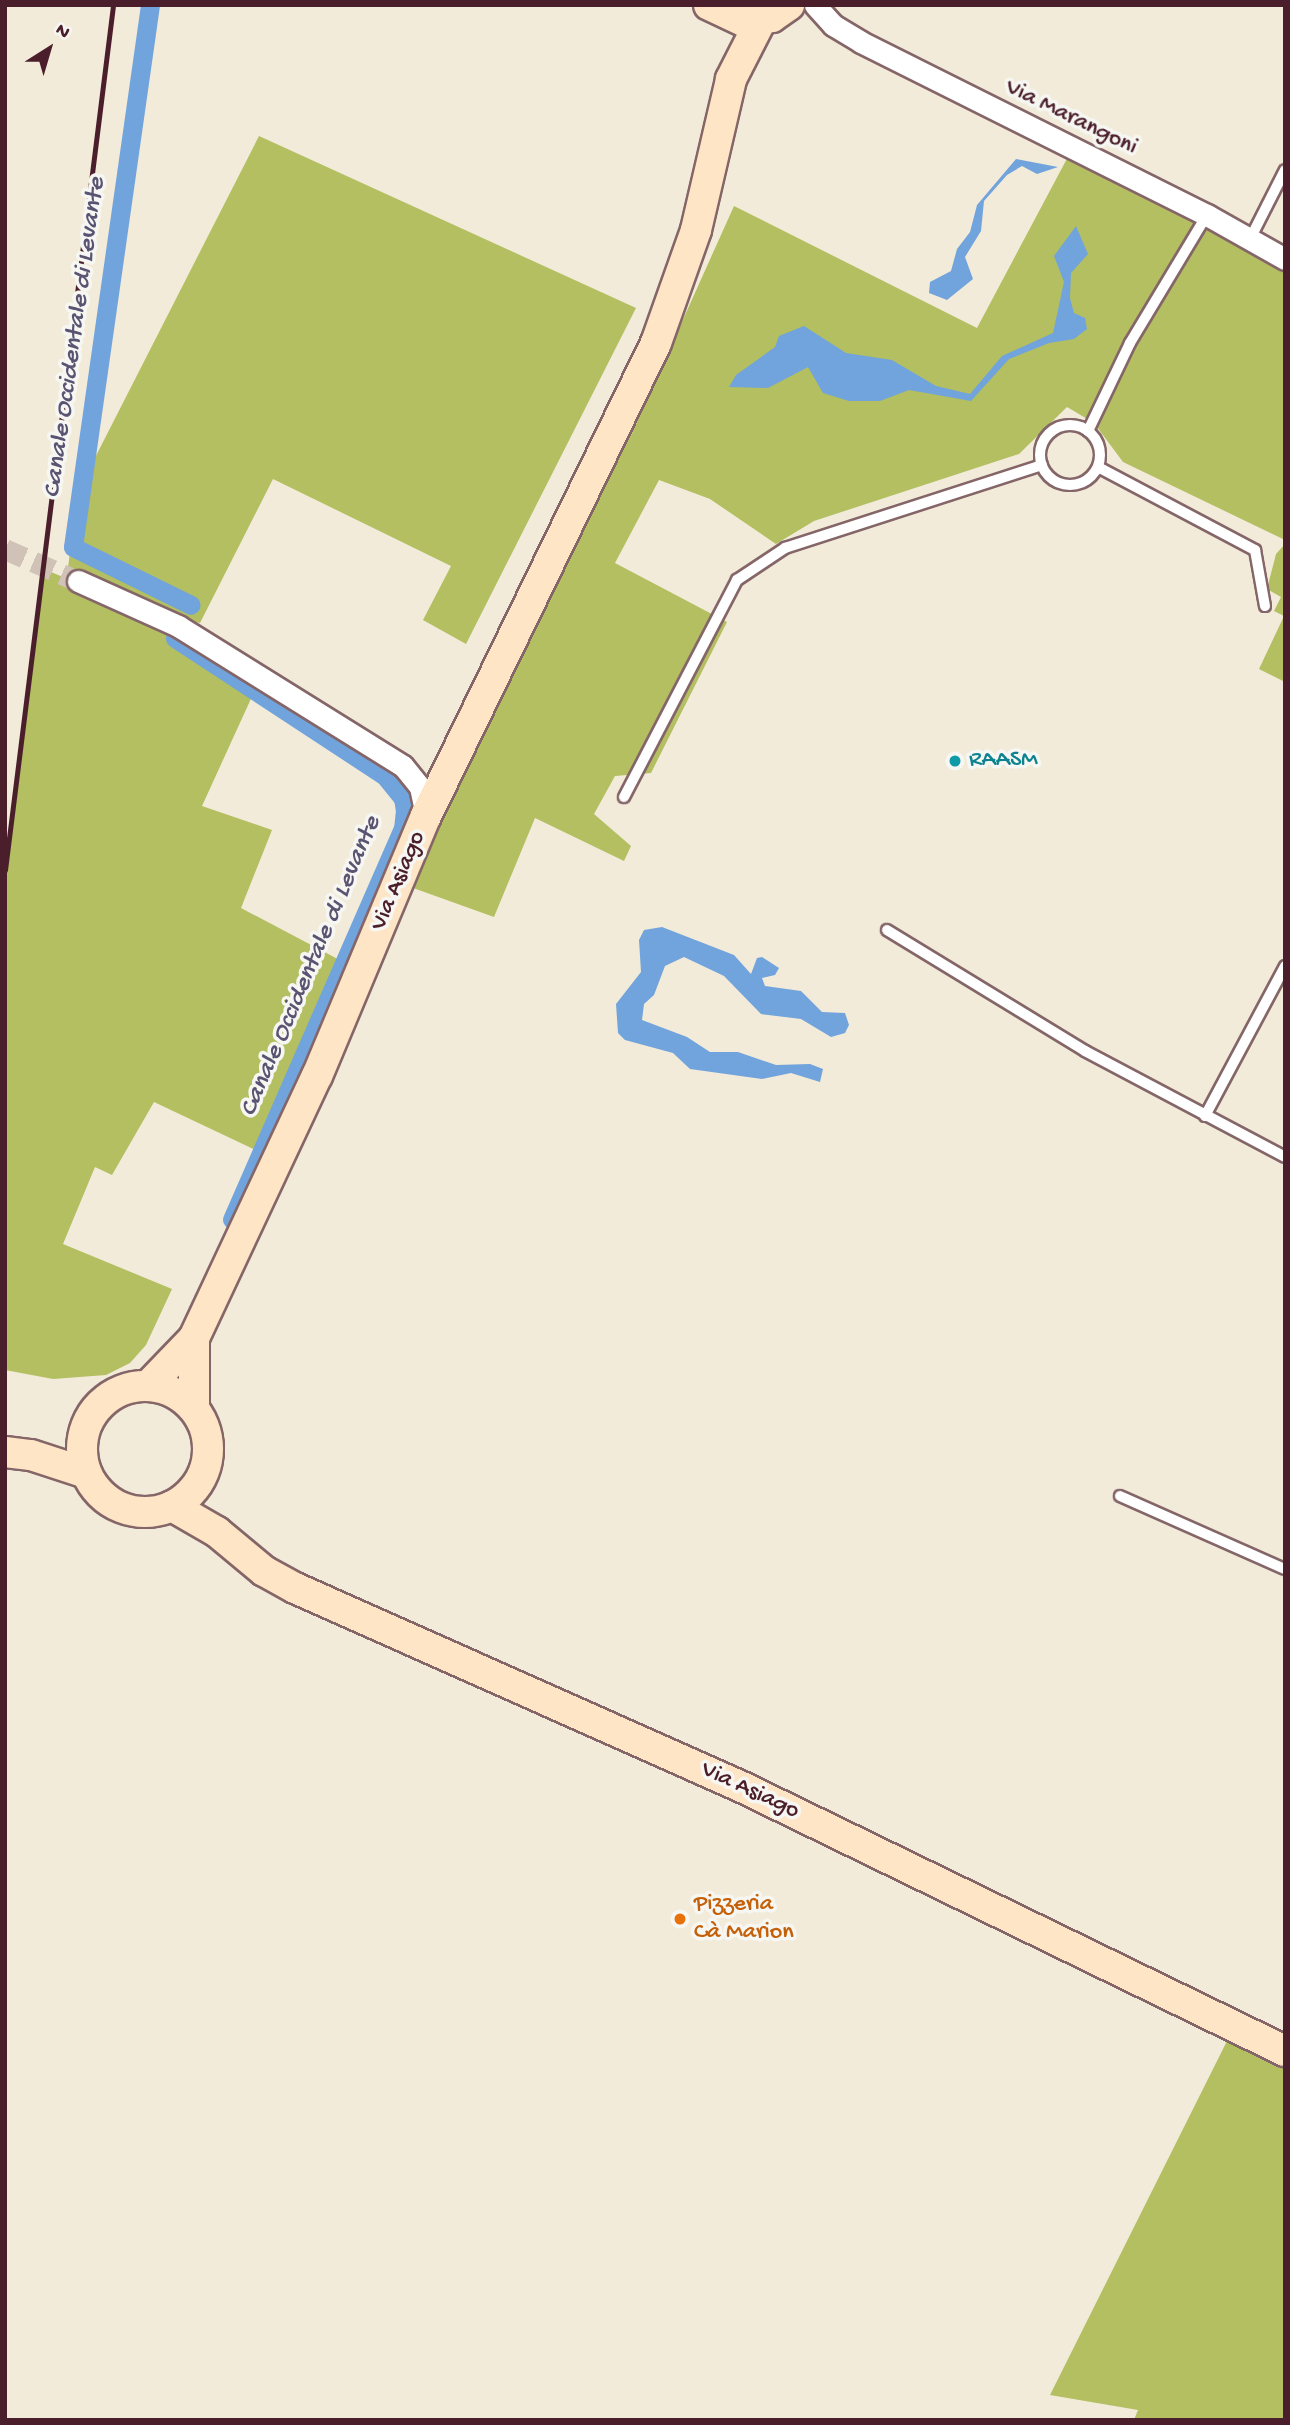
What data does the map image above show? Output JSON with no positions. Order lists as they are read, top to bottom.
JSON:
{
  "streets": {
    "main road": ["Via Asiago"],
    "street": ["Via Marangoni"]
  },
  "water": ["Canale Occidentale di Levante"],
  "places": ["RAASM", "Pizzeria Cà Marion"],
  "north": "top right"
}
